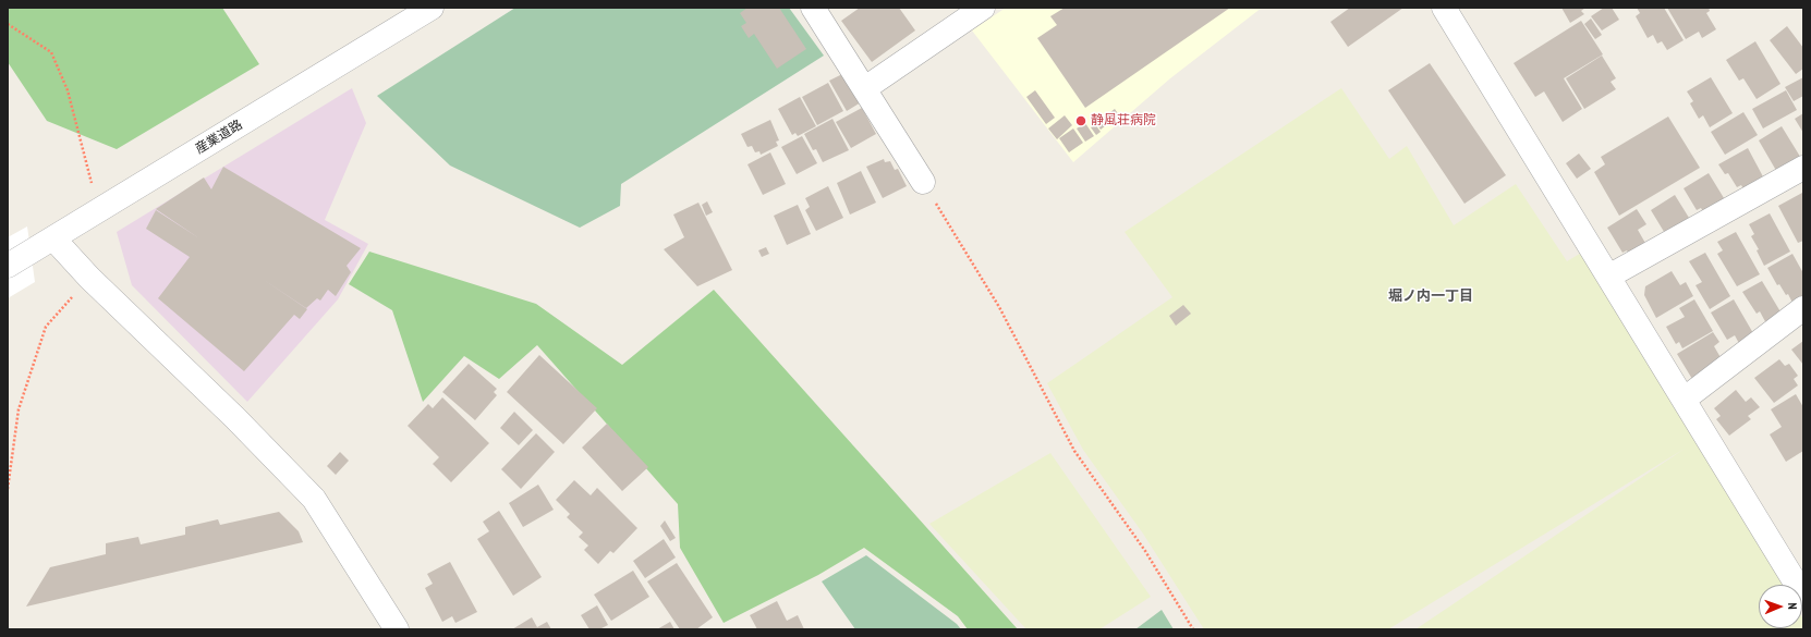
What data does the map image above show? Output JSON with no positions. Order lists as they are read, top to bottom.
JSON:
{
  "streets": {
    "street": ["産業道路"]
  },
  "districts": ["堀ノ内一丁目"],
  "places": ["静風荘病院"],
  "north": "right"
}
